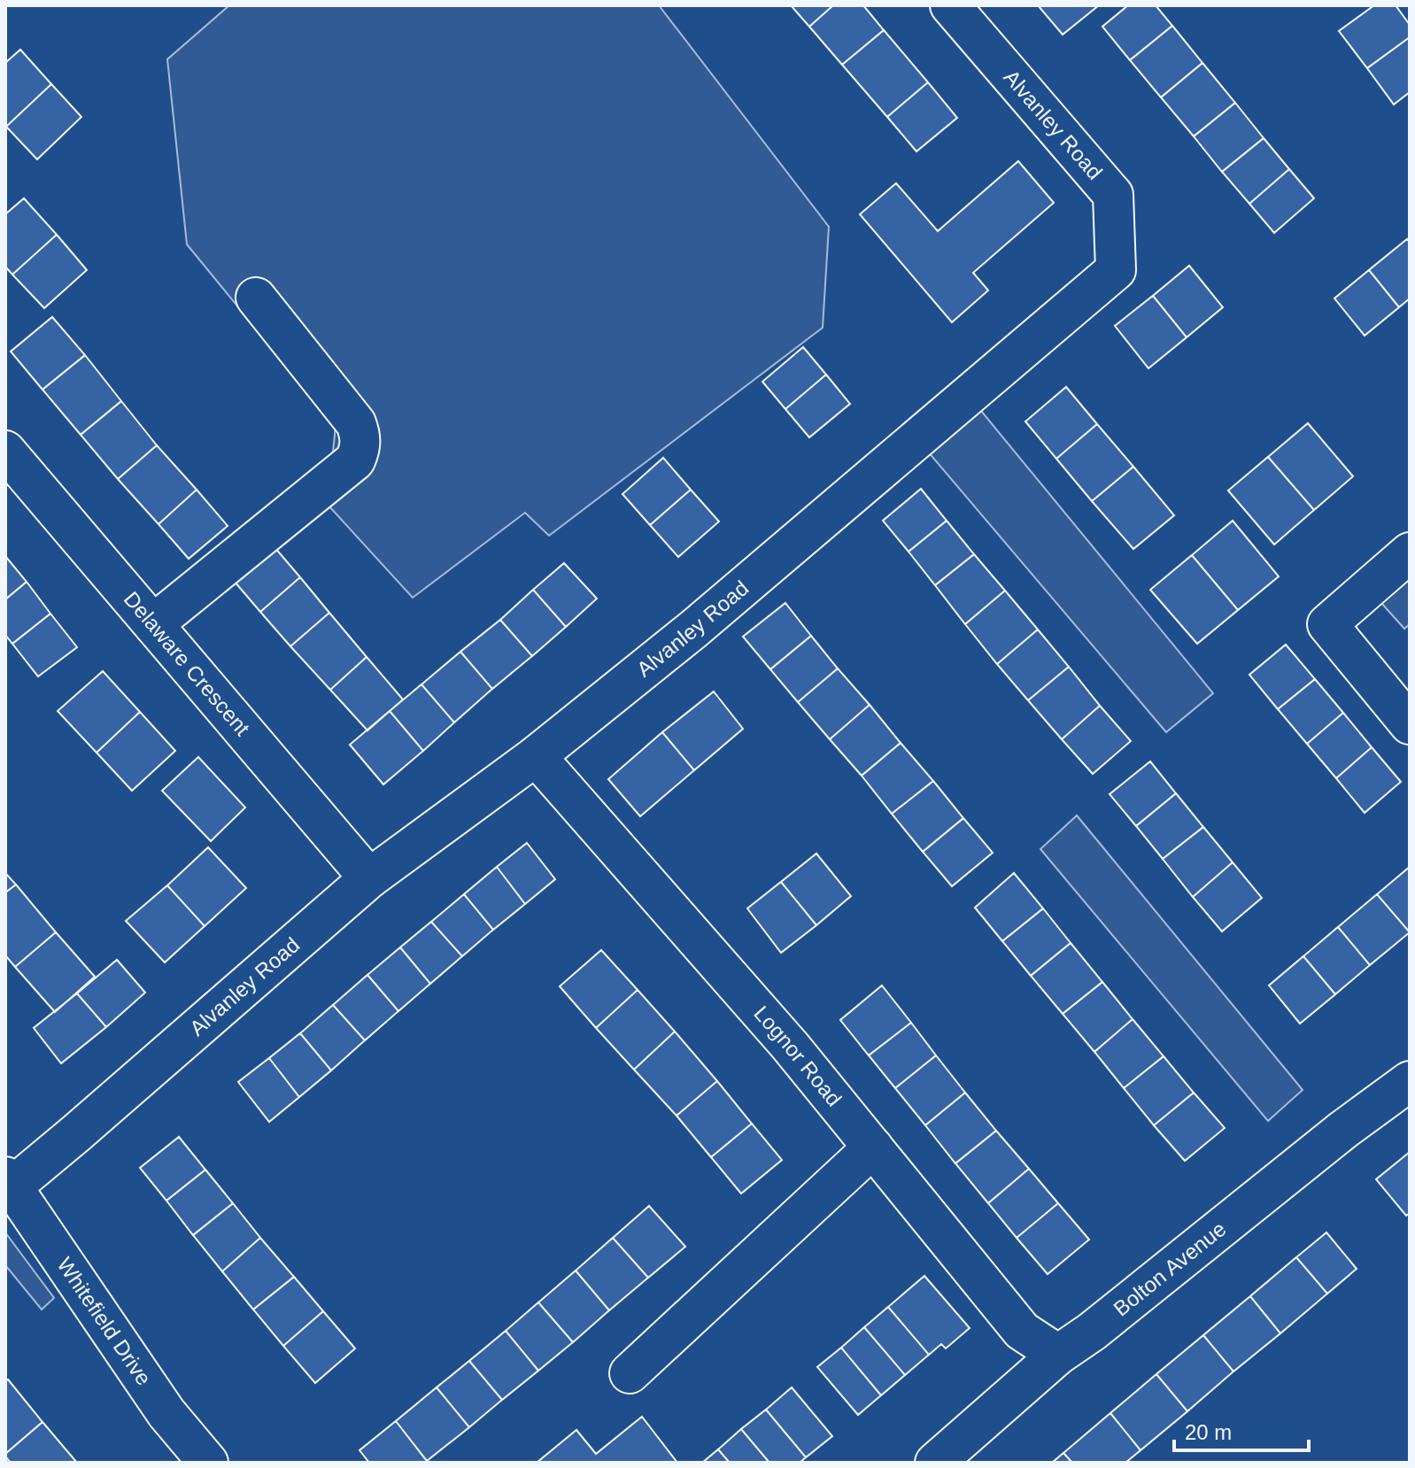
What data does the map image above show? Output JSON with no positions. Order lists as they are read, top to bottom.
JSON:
{
  "streets": {
    "street": [
      "Alvanley Road",
      "Delaware Crescent",
      "Lognor Road",
      "Bolton Avenue",
      "Whitefield Drive"
    ]
  },
  "crossings": [
    ["Alvanley Road", "Delaware Crescent"],
    ["Alvanley Road", "Lognor Road"],
    ["Alvanley Road", "Whitefield Drive"],
    ["Lognor Road", "Bolton Avenue"]
  ],
  "scale_bar": "20 m"
}
